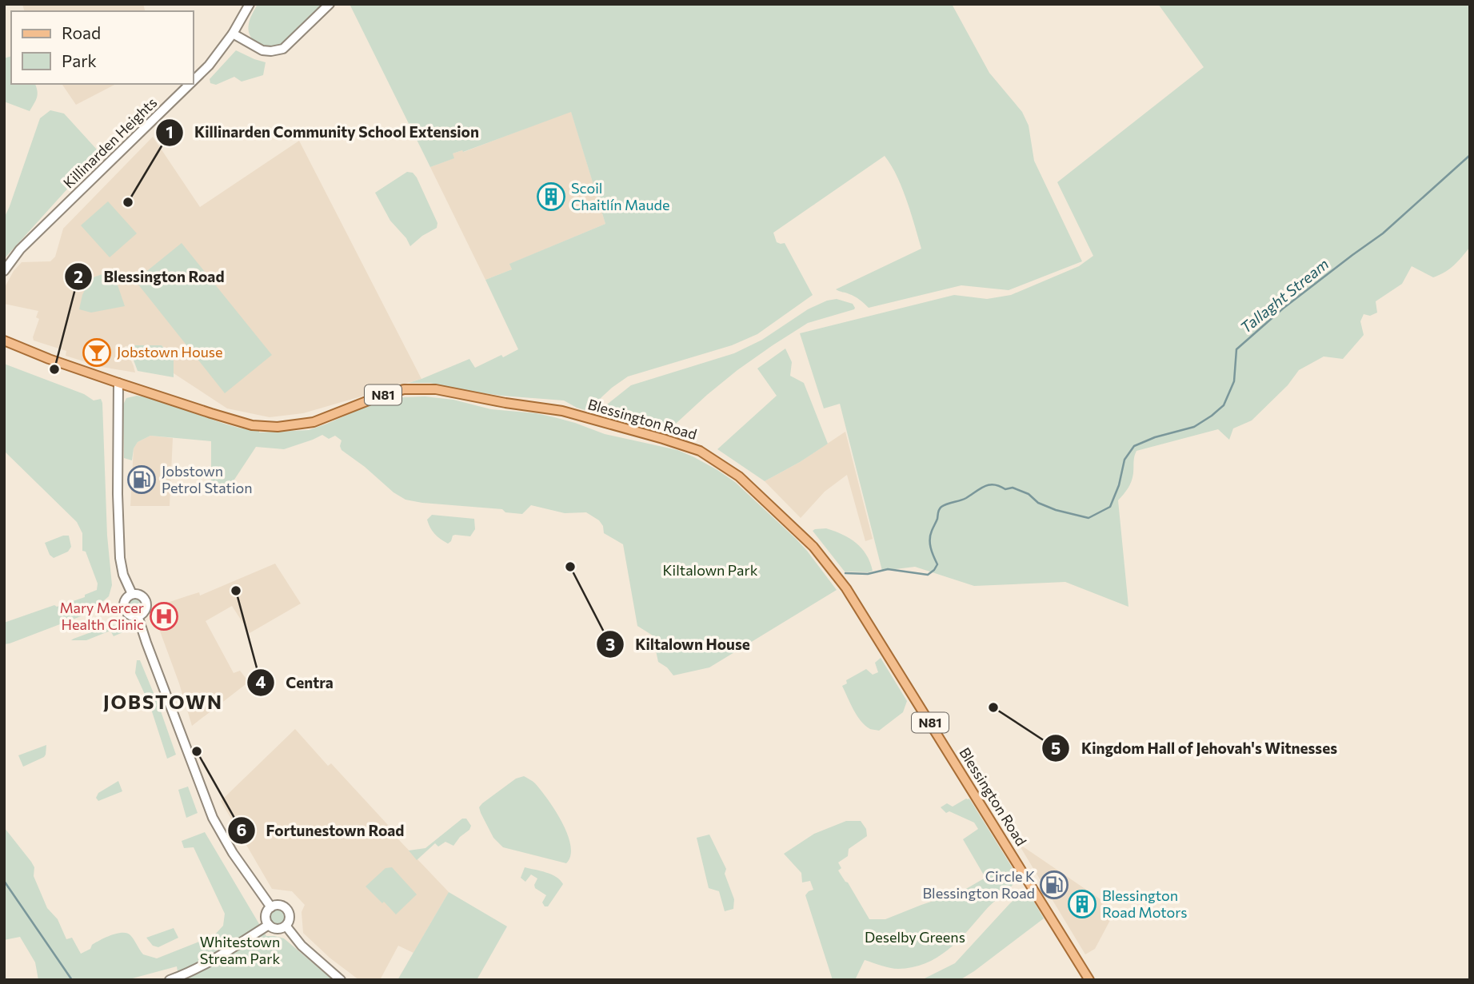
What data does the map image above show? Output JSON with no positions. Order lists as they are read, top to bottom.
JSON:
{
  "streets": {
    "main road": ["N81", "Blessington Road"],
    "street": ["Killinarden Heights"]
  },
  "districts": ["JOBSTOWN"],
  "water": ["Tallaght Stream"],
  "parks": ["Kiltalown Park", "Deselby Greens", "Whitestown Stream Park"],
  "places": {
    "building": ["Scoil Chaitlín Maude", "Blessington Road Motors"],
    "other": [
      "Killinarden Community School Extension",
      "Blessington Road",
      "Kiltalown House",
      "Centra",
      "Kingdom Hall of Jehovah's Witnesses",
      "Fortunestown Road"
    ],
    "bar": ["Jobstown House"],
    "fuel station": ["Jobstown Petrol Station", "Circle K Blessington Road"],
    "hospital": ["Mary Mercer Health Clinic"]
  },
  "legend": ["Road", "Park"]
}
